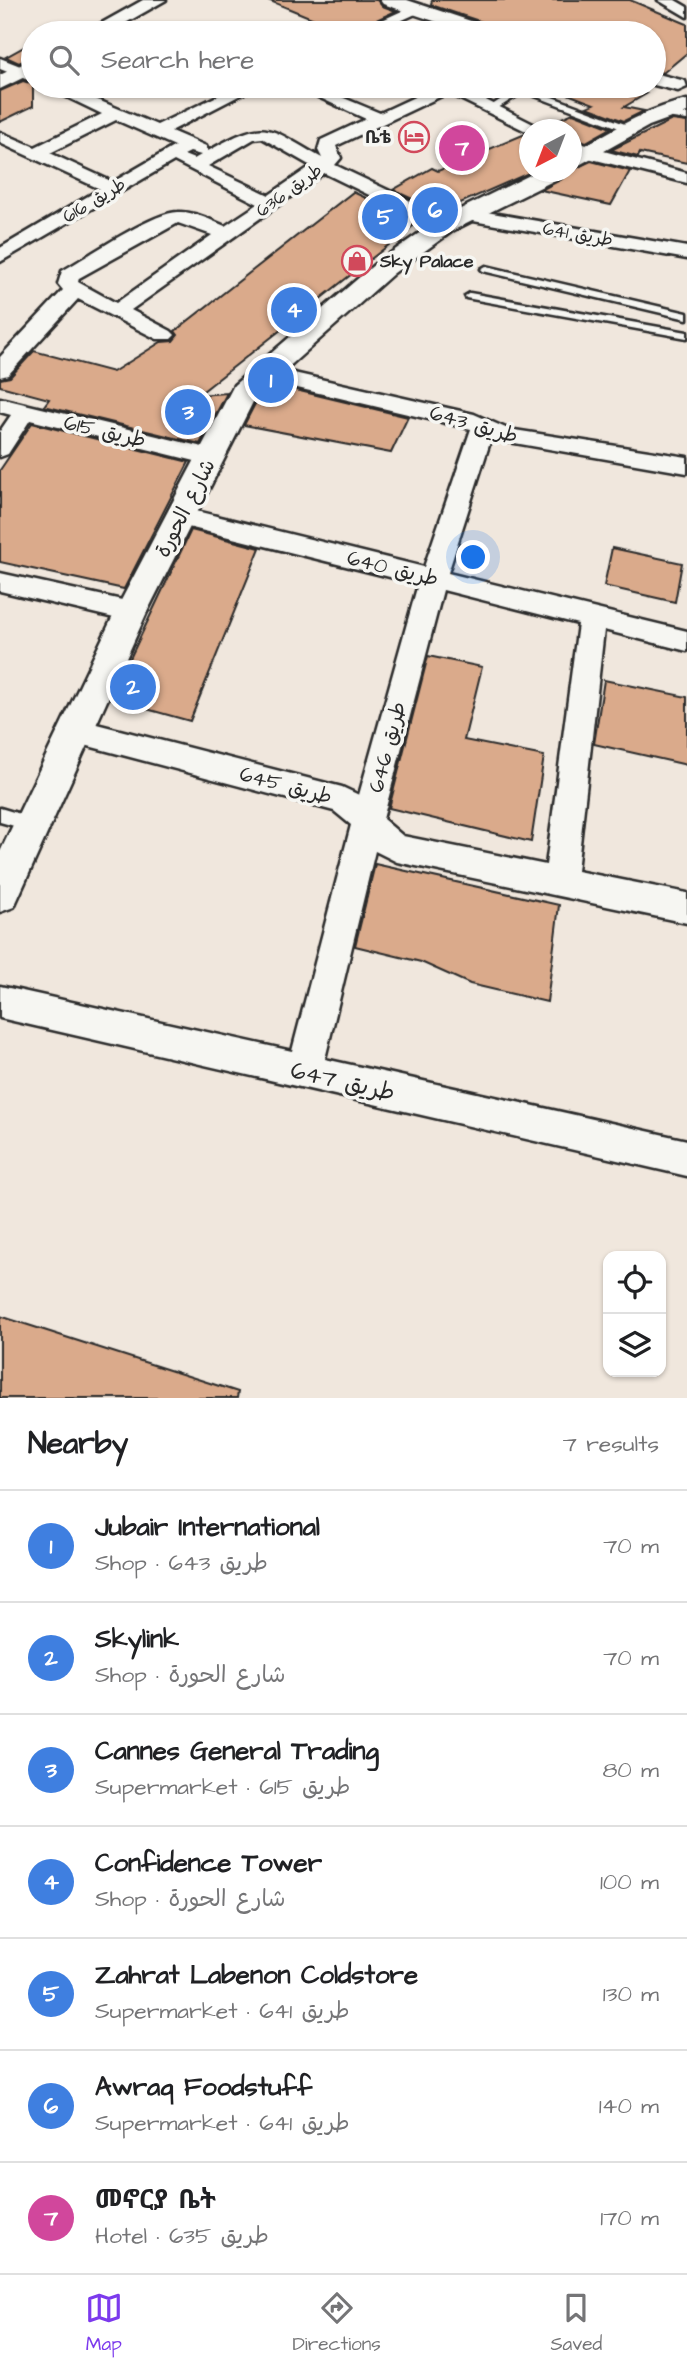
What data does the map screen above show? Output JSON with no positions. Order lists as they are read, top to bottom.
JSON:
{
  "streets": {
    "street": [
      "طريق 636",
      "طريق 616",
      "طريق 641",
      "طريق 643",
      "طريق 615",
      "شارع الحورة",
      "طريق 640",
      "طريق 646",
      "طريق 645",
      "طريق 647"
    ]
  },
  "crossings": [
    ["طريق 636", "طريق 641"],
    ["طريق 641", "شارع الحورة"],
    ["طريق 643", "شارع الحورة"],
    ["طريق 643", "طريق 646"],
    ["طريق 615", "شارع الحورة"],
    ["شارع الحورة", "طريق 640"],
    ["شارع الحورة", "طريق 645"],
    ["طريق 640", "طريق 646"],
    ["طريق 646", "طريق 645"],
    ["طريق 646", "طريق 647"]
  ],
  "places": {
    "hotel": ["ቤቴ"],
    "shop": ["Sky Palace"]
  },
  "north": "bottom left",
  "page": {
    "search": "Search here",
    "pins": [
      "7",
      "6",
      "5",
      "4",
      "1",
      "3",
      "2"
    ],
    "heading": ["Nearby", "7 results"],
    "list": [
      {
        "mark": "1",
        "name": "Jubair International",
        "note": "Shop · طريق 643",
        "value": "70 m"
      },
      {
        "mark": "2",
        "name": "Skylink",
        "note": "Shop · شارع الحورة",
        "value": "70 m"
      },
      {
        "mark": "3",
        "name": "Cannes General Trading",
        "note": "Supermarket · طريق 615",
        "value": "80 m"
      },
      {
        "mark": "4",
        "name": "Confidence Tower",
        "note": "Shop · شارع الحورة",
        "value": "100 m"
      },
      {
        "mark": "5",
        "name": "Zahrat Labenon Coldstore",
        "note": "Supermarket · طريق 641",
        "value": "130 m"
      },
      {
        "mark": "6",
        "name": "Awraq Foodstuff",
        "note": "Supermarket · طريق 641",
        "value": "140 m"
      },
      {
        "mark": "7",
        "name": "መኖርያ ቤት",
        "note": "Hotel · طريق 635",
        "value": "170 m"
      }
    ],
    "nav": ["Map", "Directions", "Saved"]
  }
}
